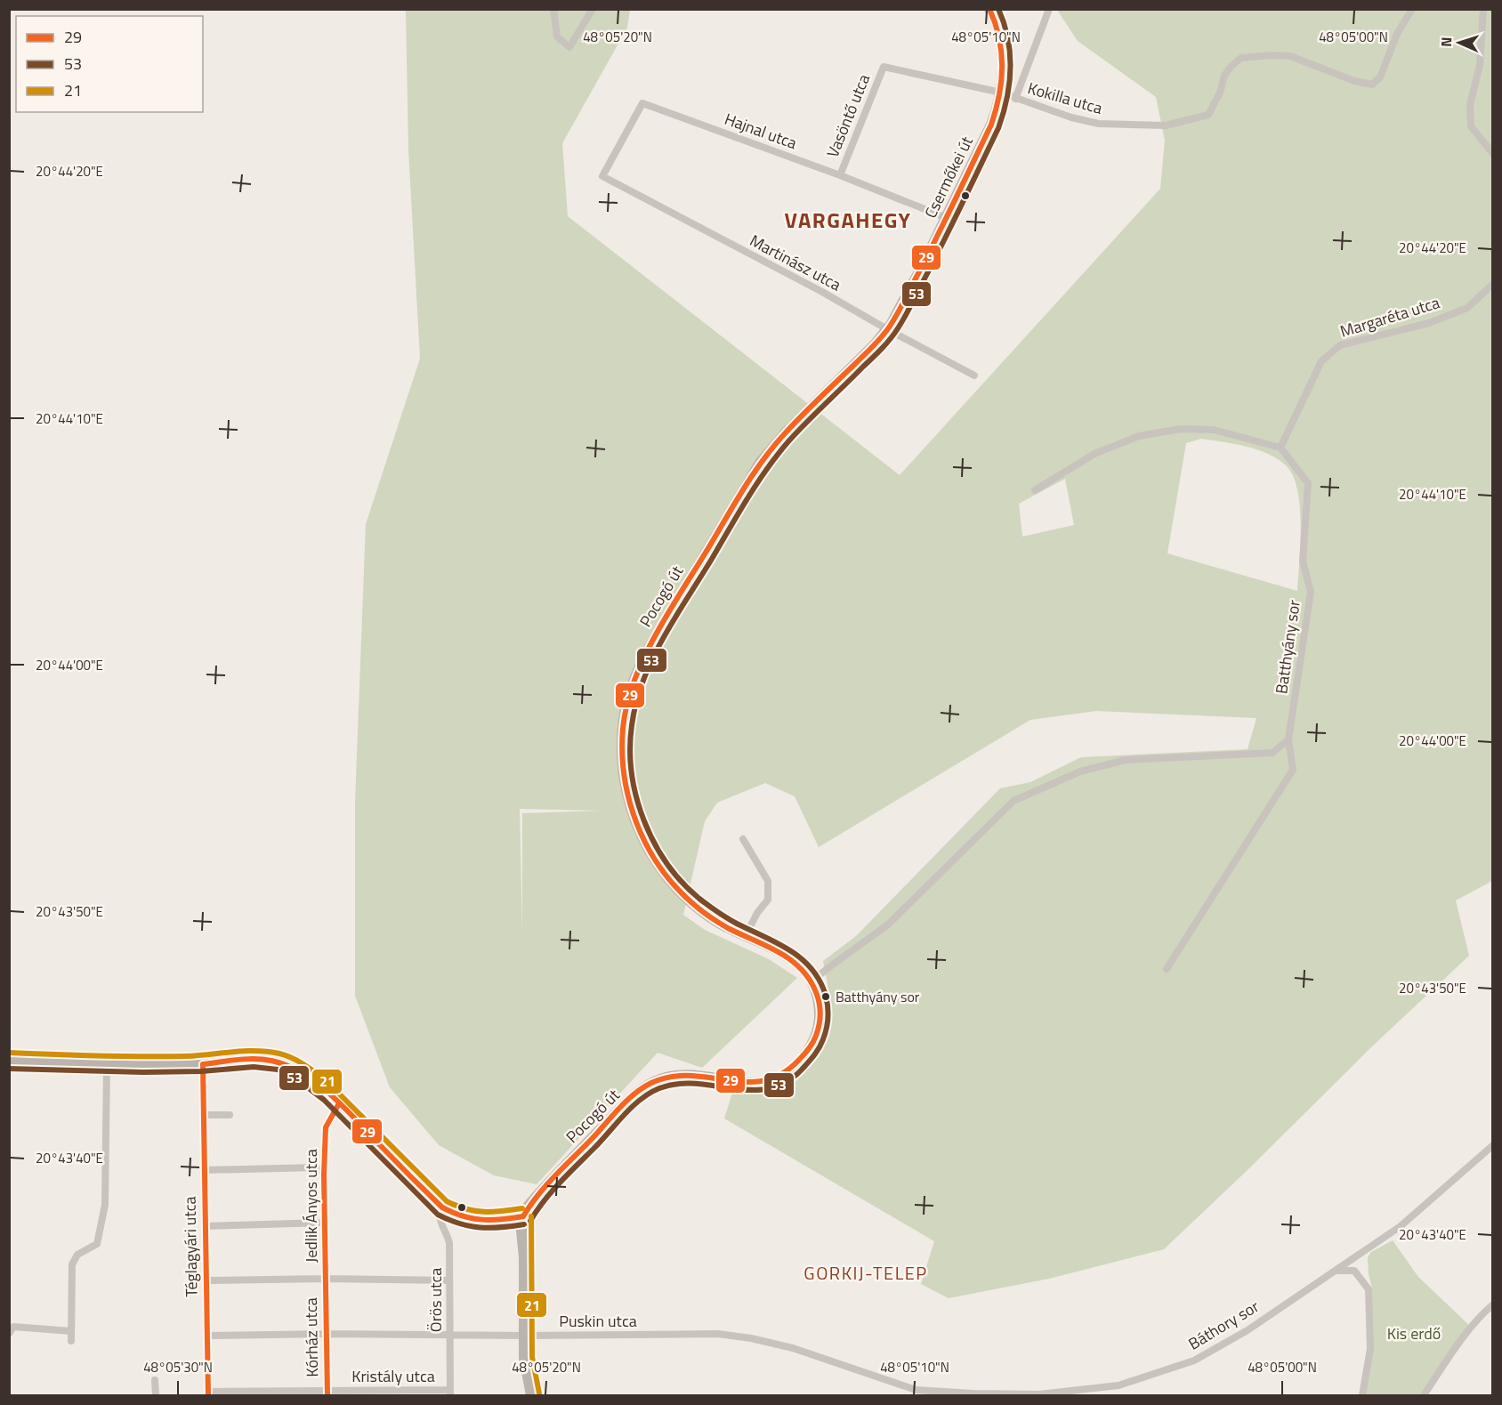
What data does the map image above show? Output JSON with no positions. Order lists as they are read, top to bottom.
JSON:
{
  "streets": {
    "main road": ["Csermőkei út", "Pocogó út"],
    "street": [
      "Kokilla utca",
      "Vasöntő utca",
      "Hajnal utca",
      "Martinász utca",
      "Margaréta utca",
      "Batthyány sor",
      "Jedlik Ányos utca",
      "Téglagyári utca",
      "Örös utca",
      "Puskin utca",
      "Báthory sor",
      "Kórház utca",
      "Kristály utca"
    ]
  },
  "crossings": [
    ["Kokilla utca", "Vasöntő utca"],
    ["Kokilla utca", "Csermőkei út"],
    ["Vasöntő utca", "Hajnal utca"],
    ["Hajnal utca", "Csermőkei út"],
    ["Hajnal utca", "Martinász utca"],
    ["Csermőkei út", "Martinász utca"],
    ["Csermőkei út", "Pocogó út"],
    ["Margaréta utca", "Batthyány sor"],
    ["Jedlik Ányos utca", "Kórház utca"],
    ["Téglagyári utca", "Puskin utca"],
    ["Téglagyári utca", "Kristály utca"],
    ["Örös utca", "Puskin utca"],
    ["Örös utca", "Kristály utca"],
    ["Puskin utca", "Báthory sor"],
    ["Puskin utca", "Kórház utca"],
    ["Kórház utca", "Kristály utca"]
  ],
  "districts": ["VARGAHEGY", "GORKIJ-TELEP"],
  "parks": ["Kis erdő"],
  "places": ["Batthyány sor"],
  "lines": ["transit line 29", "transit line 53", "transit line 21"],
  "legend": ["29", "53", "21"],
  "north": "left",
  "coordinates": [
    "48°05'20\"N",
    "48°05'10\"N",
    "48°05'00\"N",
    "20°44'20\"E",
    "20°44'10\"E",
    "20°44'00\"E",
    "20°43'50\"E",
    "20°43'40\"E",
    "48°05'30\"N"
  ]
}
